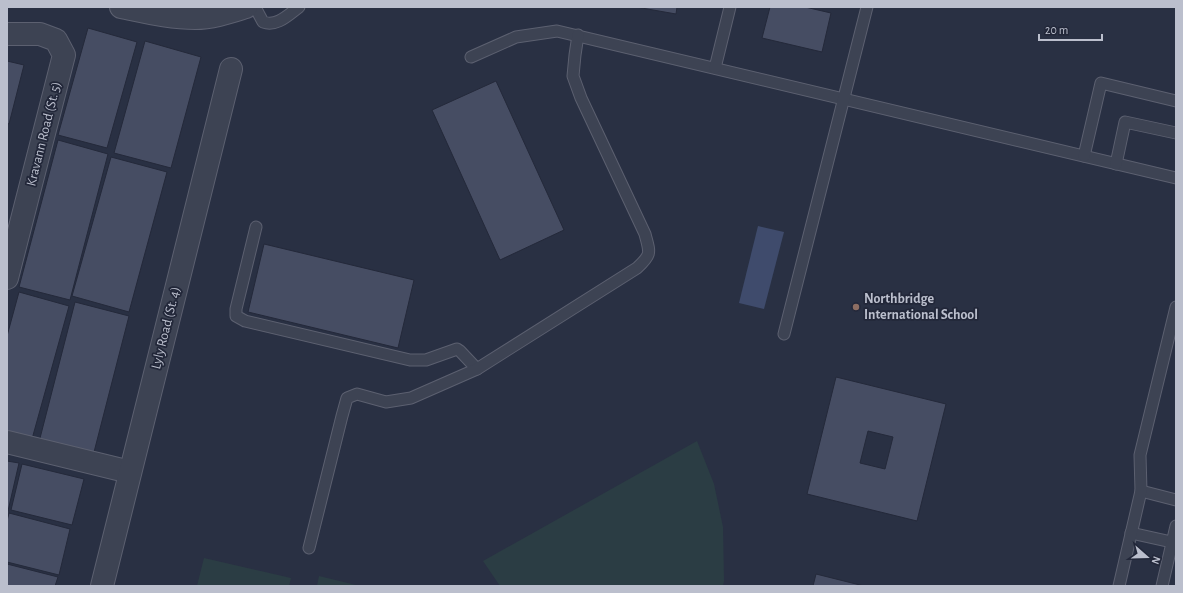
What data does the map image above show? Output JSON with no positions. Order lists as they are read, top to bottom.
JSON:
{
  "streets": {
    "street": ["Kravann Road (St. 5)", "Lyly Road (St. 4)"]
  },
  "places": ["Northbridge International School"],
  "scale_bar": "20 m",
  "north": "right"
}
